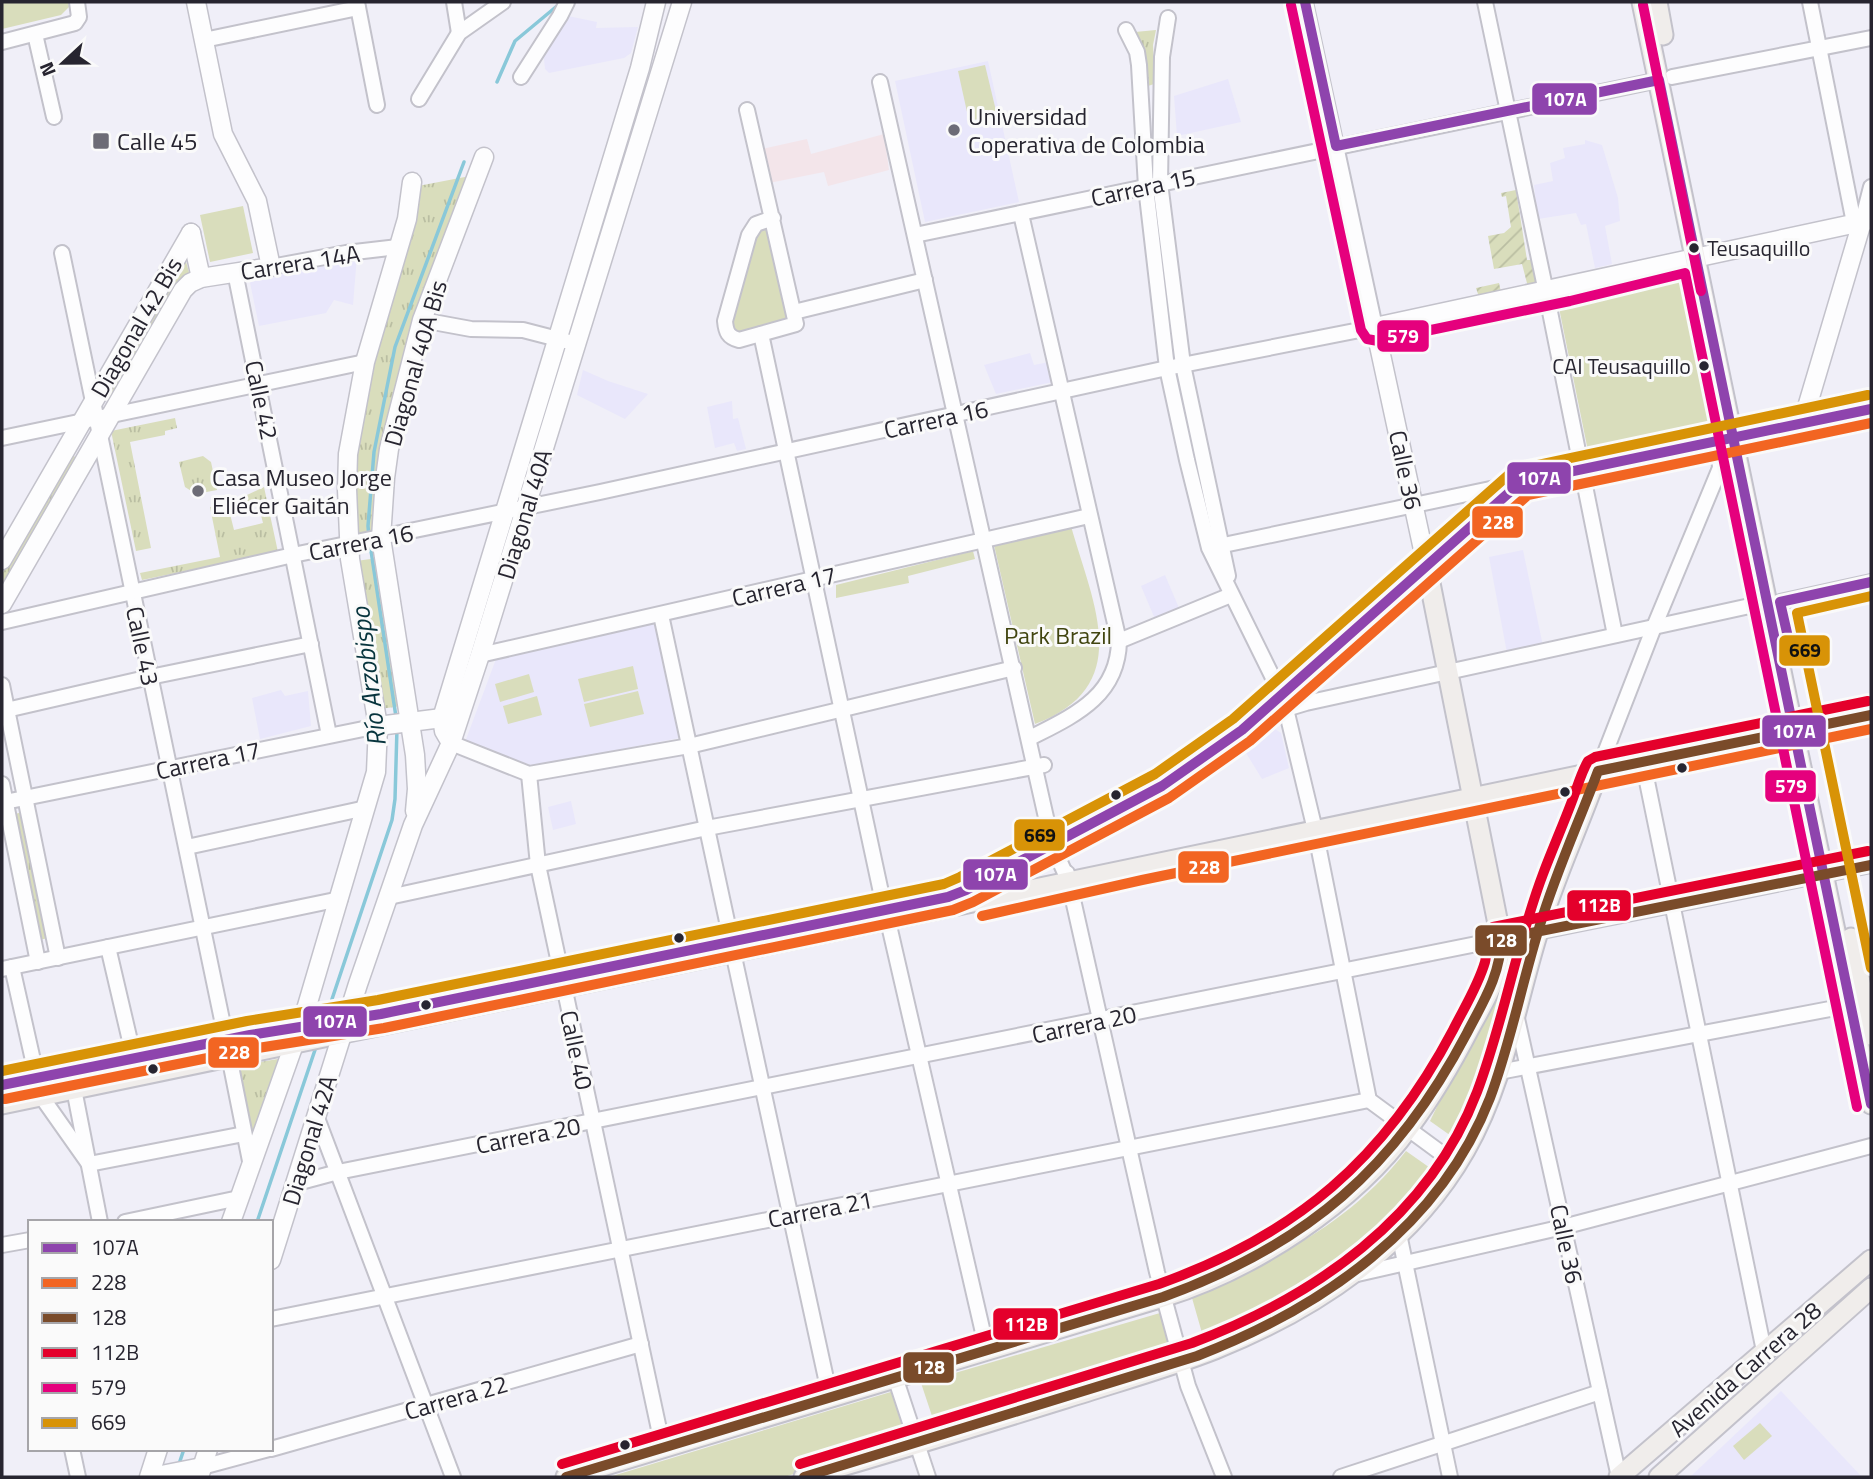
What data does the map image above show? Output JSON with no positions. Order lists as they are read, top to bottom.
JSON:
{
  "streets": {
    "main road": ["Calle 36", "Avenida Carrera 28"],
    "street": [
      "Carrera 15",
      "Carrera 14A",
      "Diagonal 42 Bis",
      "Diagonal 40A Bis",
      "Calle 42",
      "Carrera 16",
      "Diagonal 40A",
      "Carrera 17",
      "Calle 43",
      "Carrera 20",
      "Calle 40",
      "Diagonal 42A",
      "Carrera 21",
      "Carrera 22"
    ]
  },
  "crossings": [
    ["Carrera 15", "Calle 36"],
    ["Carrera 14A", "Diagonal 42 Bis"],
    ["Carrera 14A", "Diagonal 40A Bis"],
    ["Carrera 14A", "Calle 42"],
    ["Diagonal 42 Bis", "Calle 43"],
    ["Diagonal 40A Bis", "Carrera 16"],
    ["Diagonal 40A Bis", "Diagonal 40A"],
    ["Diagonal 40A Bis", "Carrera 17"],
    ["Calle 42", "Carrera 16"],
    ["Calle 42", "Carrera 17"],
    ["Carrera 16", "Calle 36"],
    ["Carrera 16", "Diagonal 40A"],
    ["Carrera 16", "Calle 43"],
    ["Calle 36", "Carrera 20"],
    ["Calle 36", "Avenida Carrera 28"],
    ["Diagonal 40A", "Carrera 17"],
    ["Diagonal 40A", "Diagonal 42A"],
    ["Carrera 17", "Calle 43"],
    ["Calle 43", "Diagonal 42A"],
    ["Carrera 20", "Calle 40"],
    ["Carrera 20", "Diagonal 42A"],
    ["Calle 40", "Carrera 21"],
    ["Calle 40", "Carrera 22"]
  ],
  "water": ["Río Arzobispo"],
  "parks": ["Park Brazil"],
  "places": {
    "other": [
      "Universidad Coperativa de Colombia",
      "Teusaquillo",
      "CAI Teusaquillo",
      "Casa Museo Jorge Eliécer Gaitán"
    ],
    "transit": ["Calle 45"]
  },
  "lines": [
    "transit line 107A",
    "transit line 579",
    "transit line 669",
    "transit line 228",
    "transit line 112B",
    "transit line 128"
  ],
  "legend": [
    "107A",
    "228",
    "128",
    "112B",
    "579",
    "669"
  ],
  "north": "left"
}
